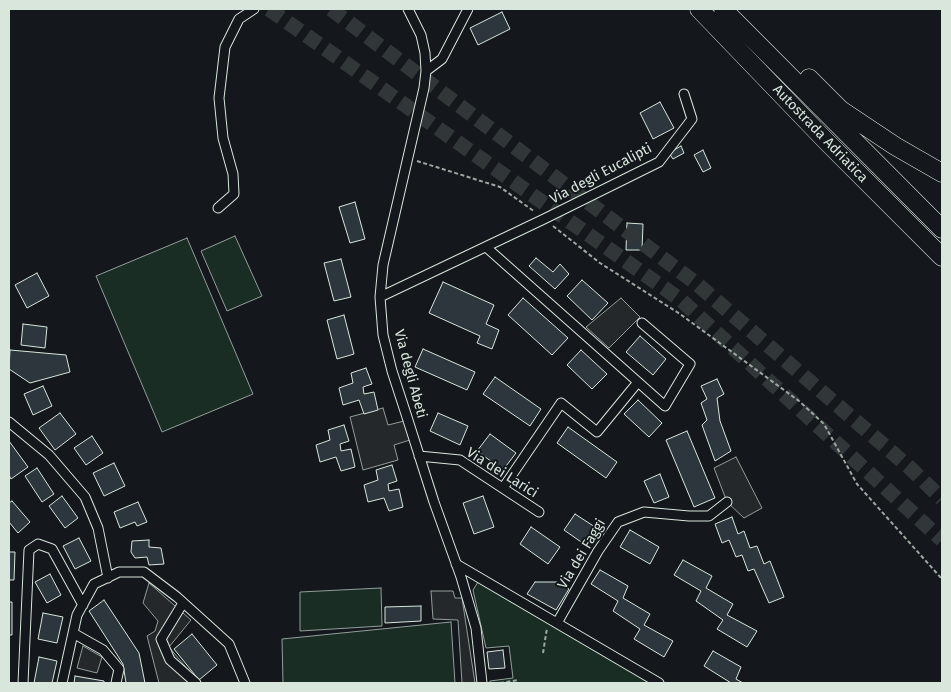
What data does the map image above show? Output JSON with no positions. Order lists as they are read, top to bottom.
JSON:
{
  "streets": {
    "highway": ["Autostrada Adriatica"],
    "street": [
      "Via degli Eucalipti",
      "Via degli Abeti",
      "Via dei Larici",
      "Via dei Faggi"
    ]
  },
  "crossings": [
    ["Via degli Eucalipti", "Via degli Abeti"],
    ["Via degli Abeti", "Via dei Larici"]
  ]
}
